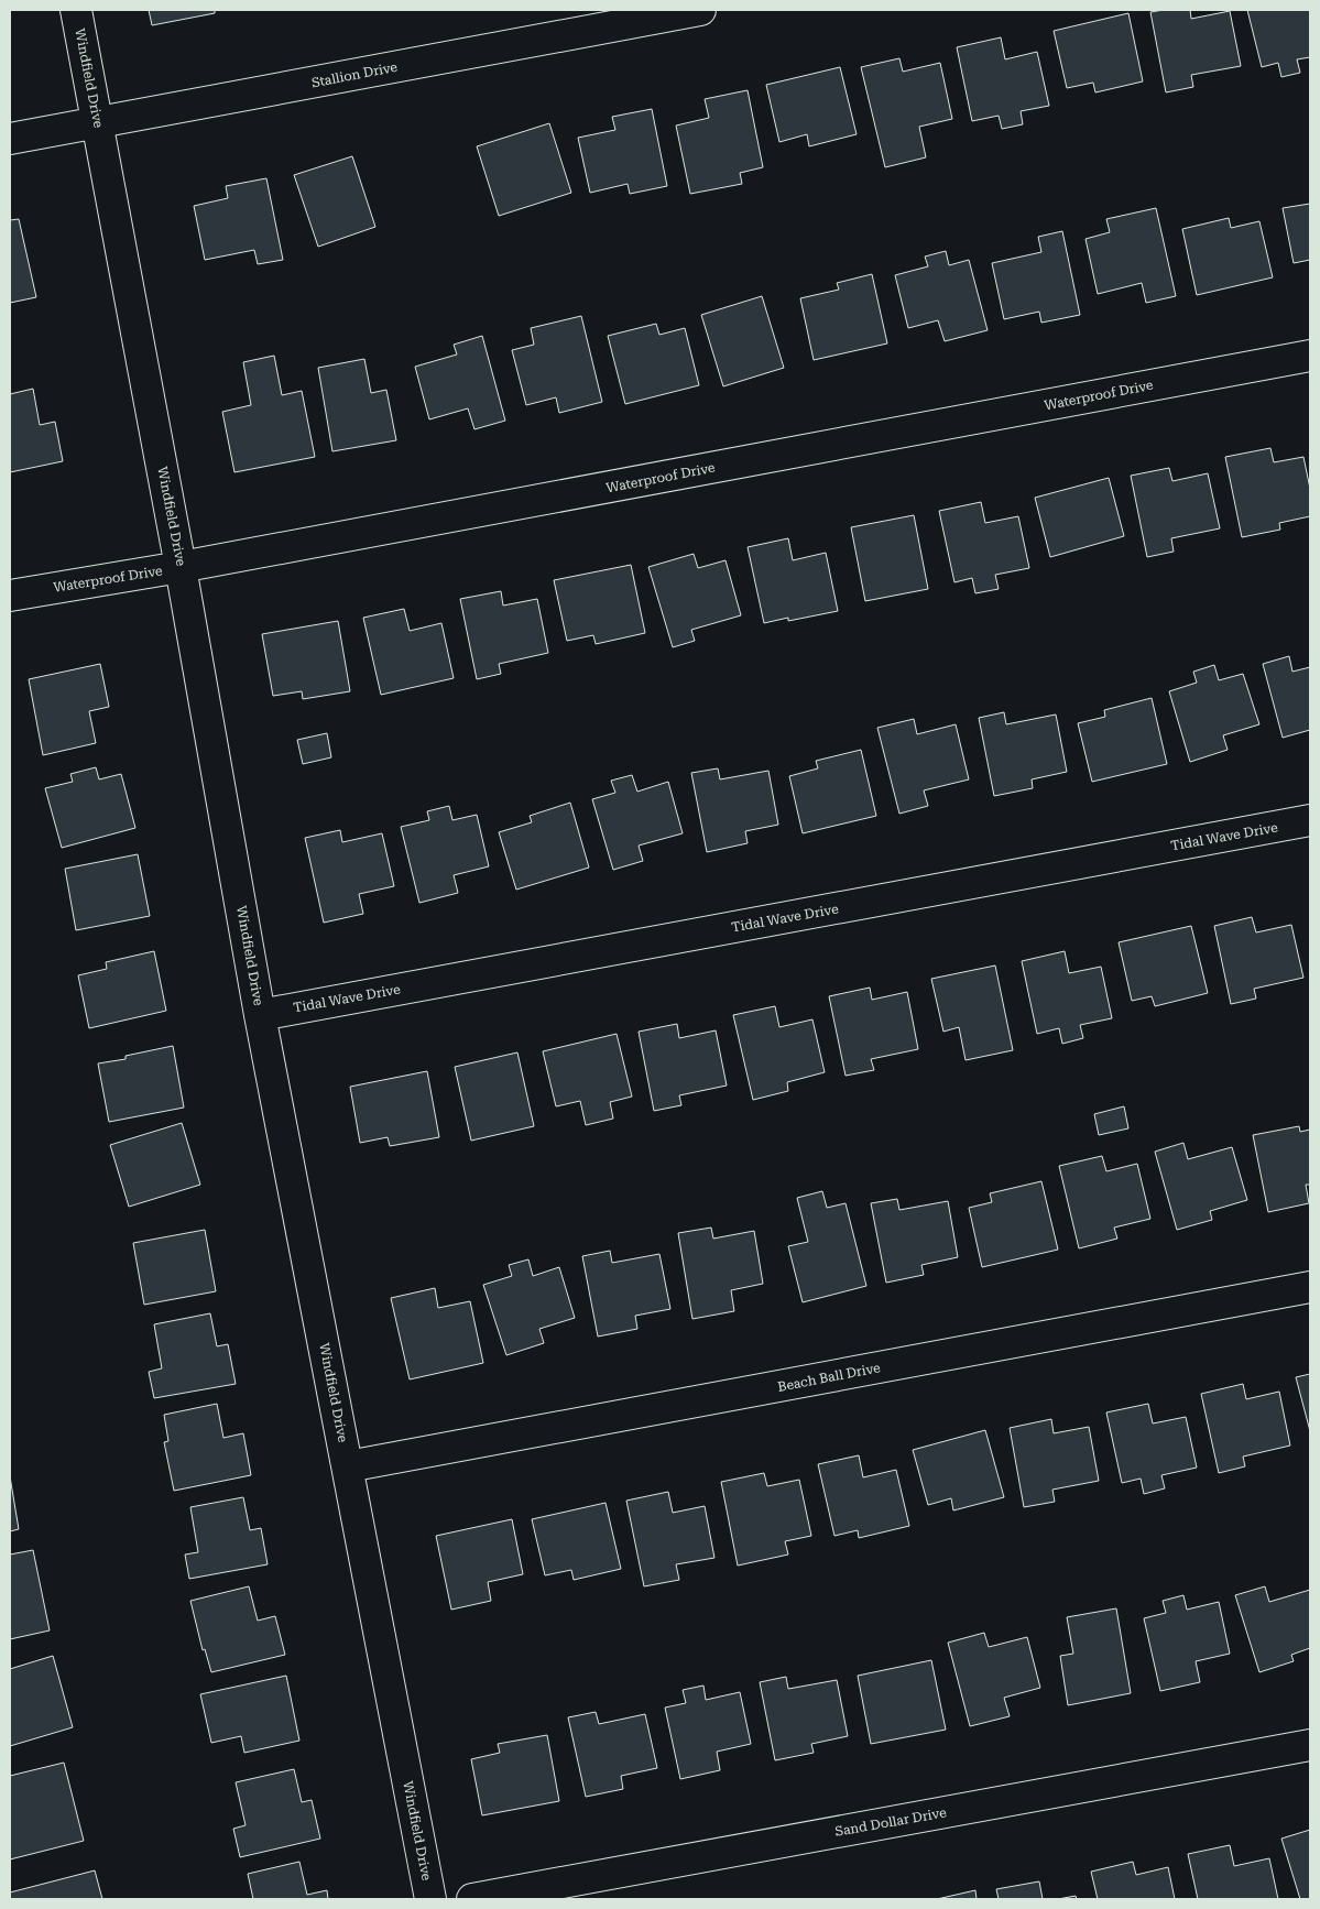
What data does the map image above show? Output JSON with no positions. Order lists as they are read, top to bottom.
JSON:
{
  "streets": {
    "street": [
      "Stallion Drive",
      "Windfield Drive",
      "Waterproof Drive",
      "Tidal Wave Drive",
      "Beach Ball Drive",
      "Sand Dollar Drive"
    ]
  },
  "crossings": [
    ["Stallion Drive", "Windfield Drive"],
    ["Windfield Drive", "Waterproof Drive"],
    ["Windfield Drive", "Tidal Wave Drive"],
    ["Windfield Drive", "Beach Ball Drive"]
  ]
}
